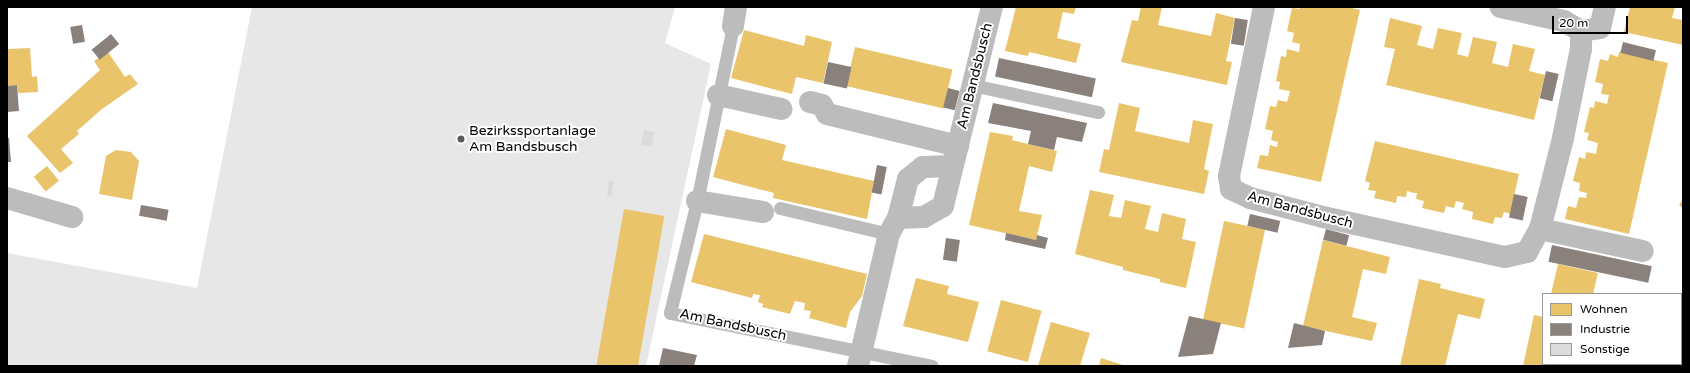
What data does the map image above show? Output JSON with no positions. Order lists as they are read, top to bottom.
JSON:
{
  "streets": {
    "street": ["Am Bandsbusch"]
  },
  "places": ["Bezirkssportanlage Am Bandsbusch"],
  "legend": ["Wohnen", "Industrie", "Sonstige"],
  "scale_bar": "20 m"
}
